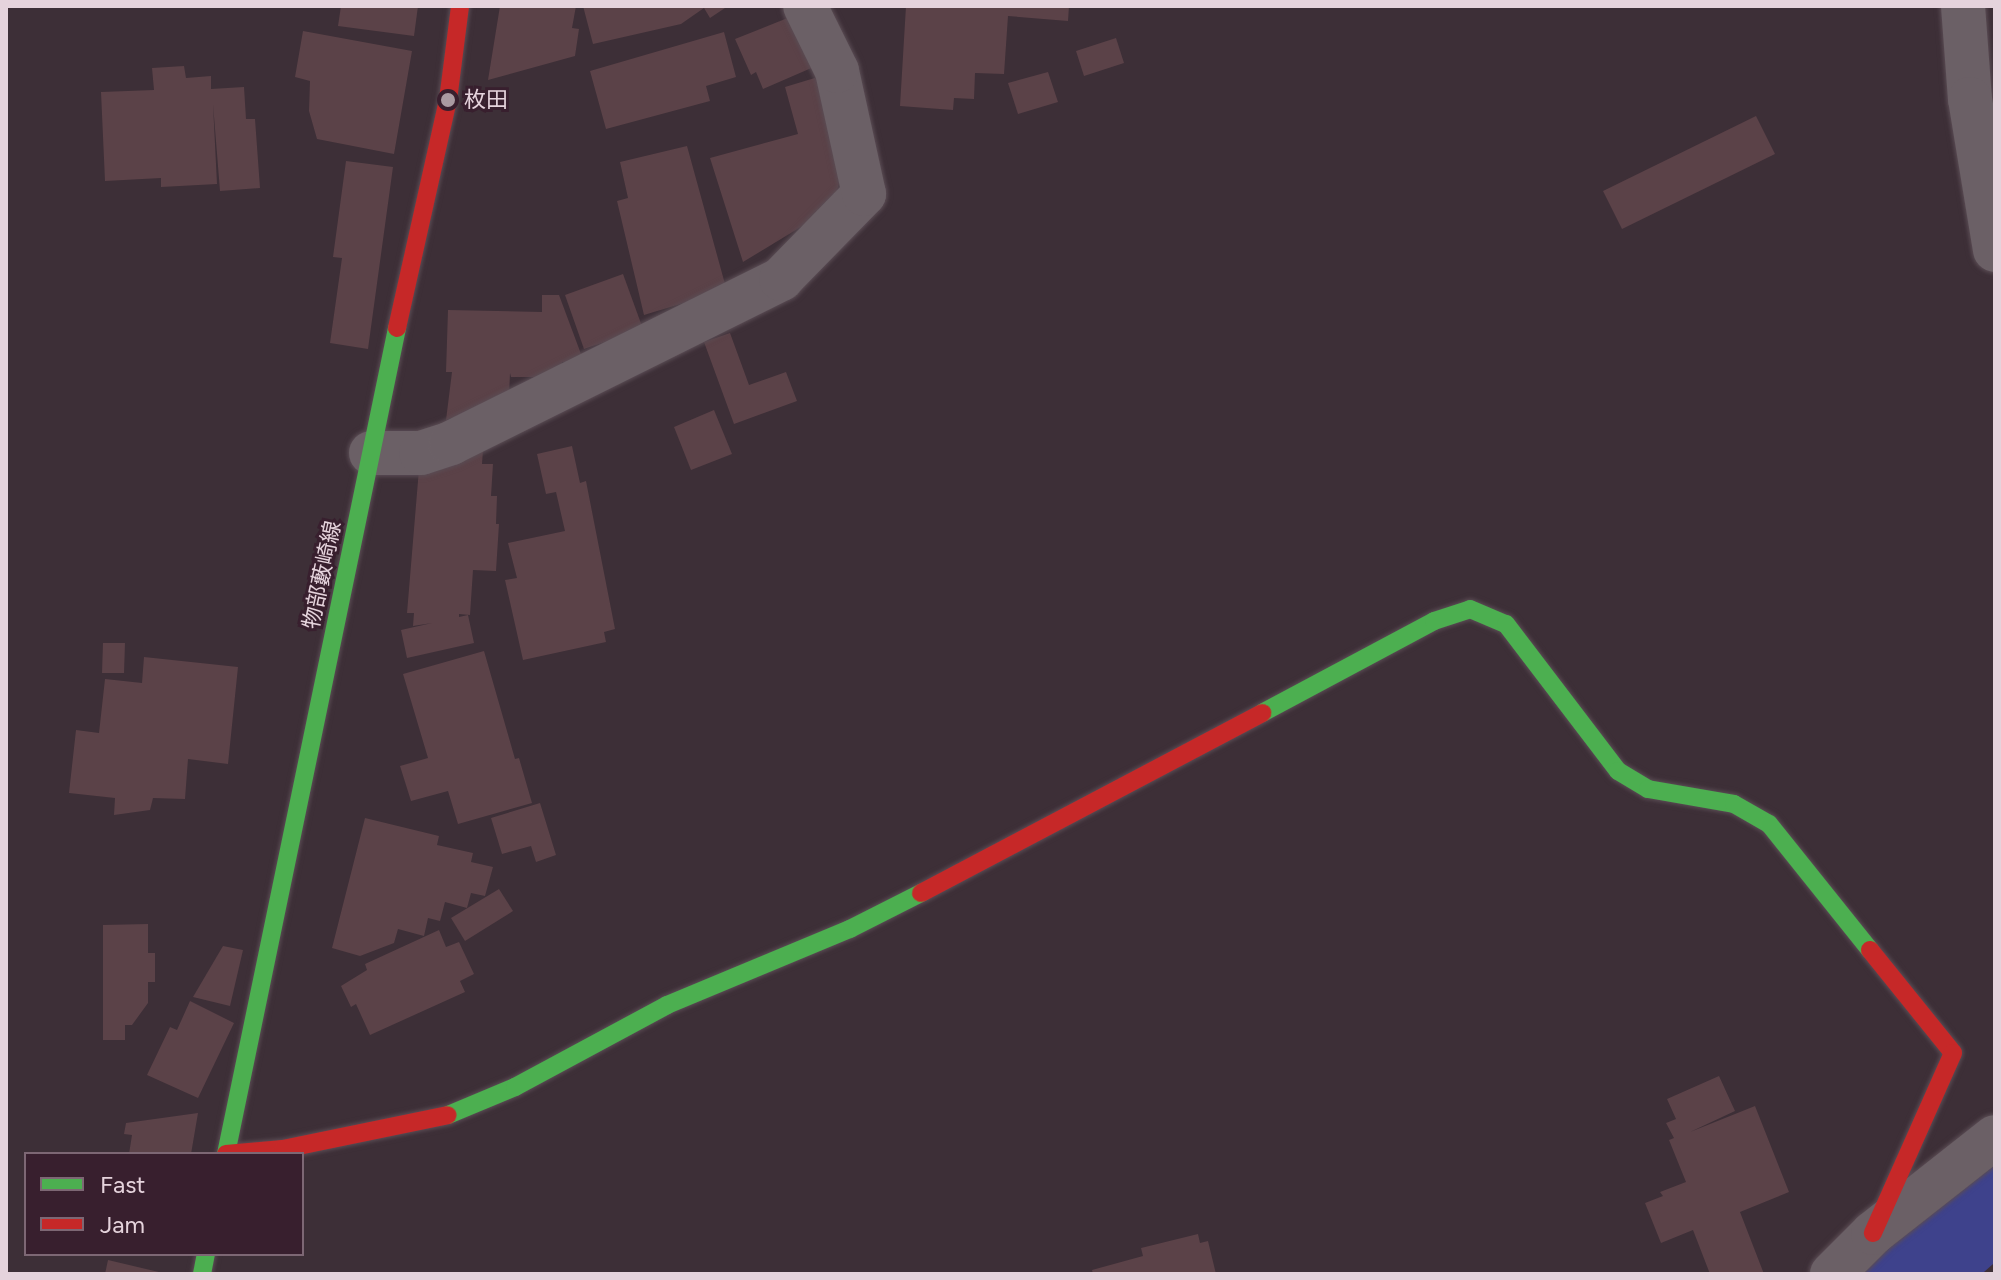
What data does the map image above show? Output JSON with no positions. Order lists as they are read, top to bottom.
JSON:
{
  "streets": {
    "street": ["物部藪崎線"]
  },
  "places": ["枚田"],
  "legend": ["Fast", "Jam"]
}
